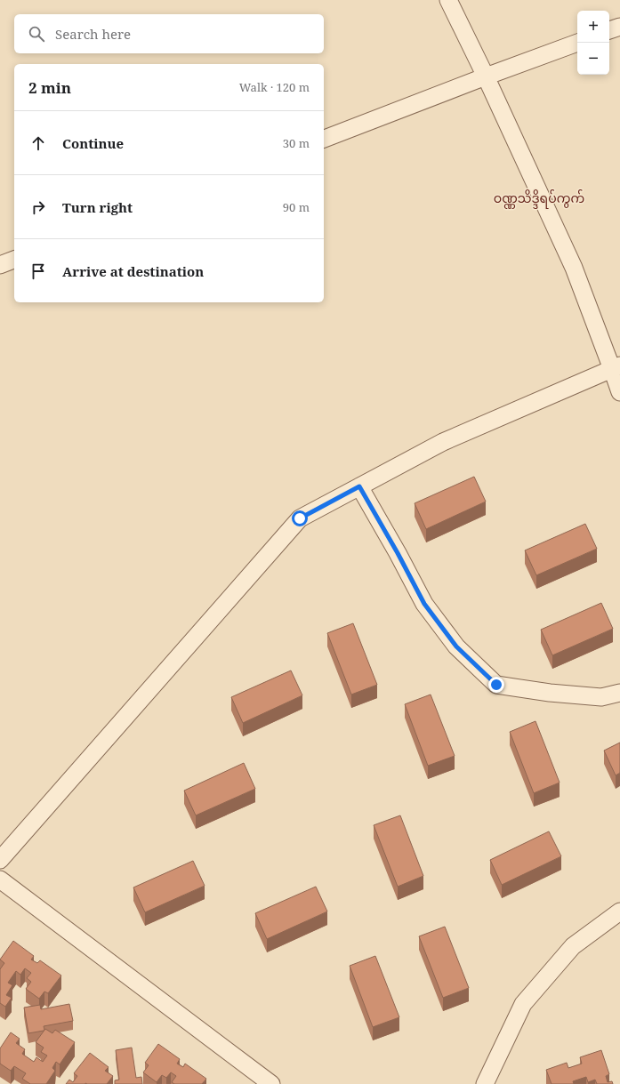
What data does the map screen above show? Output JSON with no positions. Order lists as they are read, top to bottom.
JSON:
{
  "districts": ["ဝဏ္ဏသိဒ္ဒိရပ်ကွက်"],
  "page": {
    "map_buttons": ["+", "−"],
    "search": "Search here",
    "heading": ["2 min", "Walk · 120 m"],
    "list": [
      ["Continue", "30 m"],
      ["Turn right", "90 m"],
      "Arrive at destination"
    ]
  }
}
